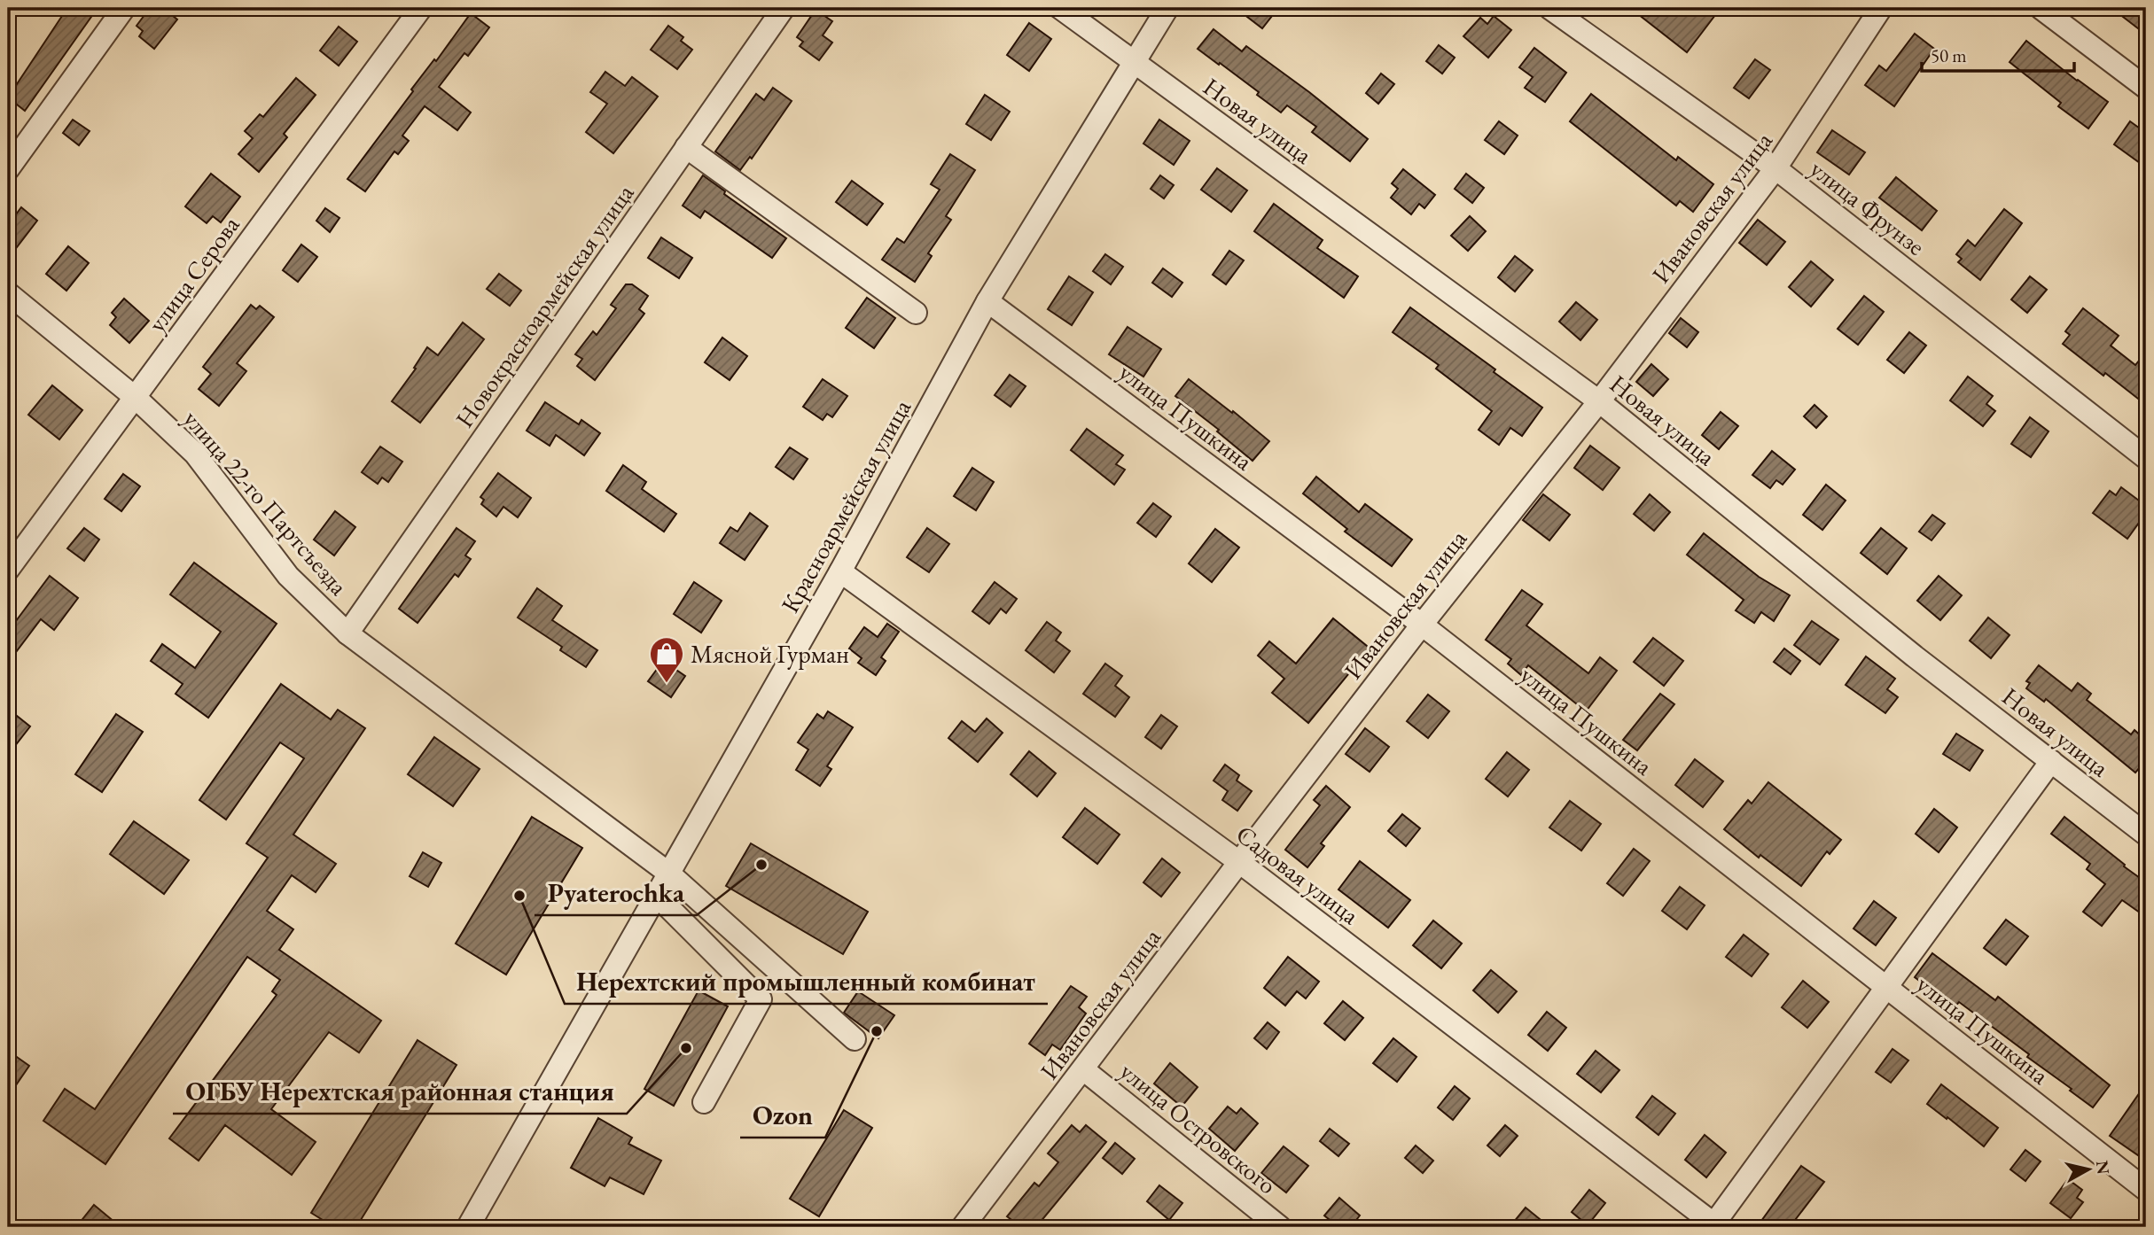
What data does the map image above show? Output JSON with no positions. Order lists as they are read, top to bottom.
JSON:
{
  "streets": {
    "street": [
      "Новая улица",
      "Ивановская улица",
      "улица Фрунзе",
      "улица Серова",
      "Новокрасноармейская улица",
      "улица Пушкина",
      "улица 22-го Партсъезда",
      "Красноармейская улица",
      "Садовая улица",
      "улица Островского"
    ]
  },
  "crossings": [
    ["Новая улица", "Ивановская улица"],
    ["Новая улица", "Красноармейская улица"],
    ["Ивановская улица", "улица Фрунзе"],
    ["Ивановская улица", "улица Пушкина"],
    ["Ивановская улица", "Садовая улица"],
    ["Ивановская улица", "улица Островского"],
    ["улица Серова", "улица 22-го Партсъезда"],
    ["Новокрасноармейская улица", "улица 22-го Партсъезда"],
    ["улица Пушкина", "Красноармейская улица"],
    ["улица 22-го Партсъезда", "Красноармейская улица"],
    ["Красноармейская улица", "Садовая улица"]
  ],
  "places": {
    "shop": ["Мясной Гурман"],
    "other": [
      "Pyaterochka",
      "Нерехтский промышленный комбинат",
      "Ozon",
      "ОГБУ Нерехтская районная станция"
    ]
  },
  "scale_bar": "50 m",
  "north": "right"
}
